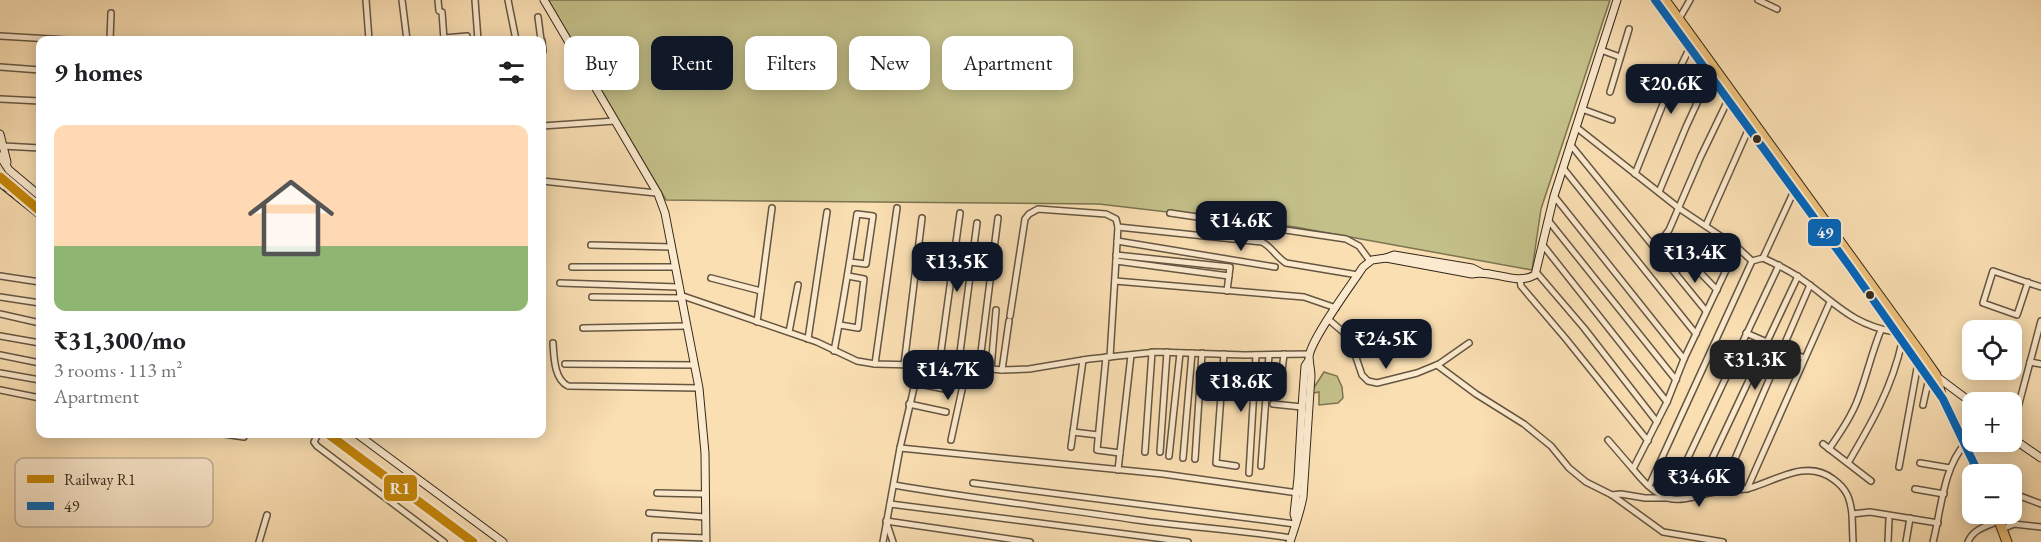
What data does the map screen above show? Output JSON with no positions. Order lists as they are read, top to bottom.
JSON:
{
  "lines": ["transit line 49", "rail line R1"],
  "legend": ["Railway R1", "49"],
  "page": {
    "chip": [
      "Buy",
      "Rent",
      "Filters",
      "New",
      "Apartment"
    ],
    "heading": "9 homes",
    "price": [
      "₹20.6K",
      "₹14.6K",
      "₹13.4K",
      "₹13.5K",
      "₹24.5K",
      "₹31.3K",
      "₹14.7K",
      "₹18.6K",
      "₹34.6K"
    ],
    "list": [
      {
        "name": "₹31,300/mo",
        "note": "3 rooms · 113 m² · Apartment"
      }
    ],
    "map_buttons": ["+", "−"]
  }
}
